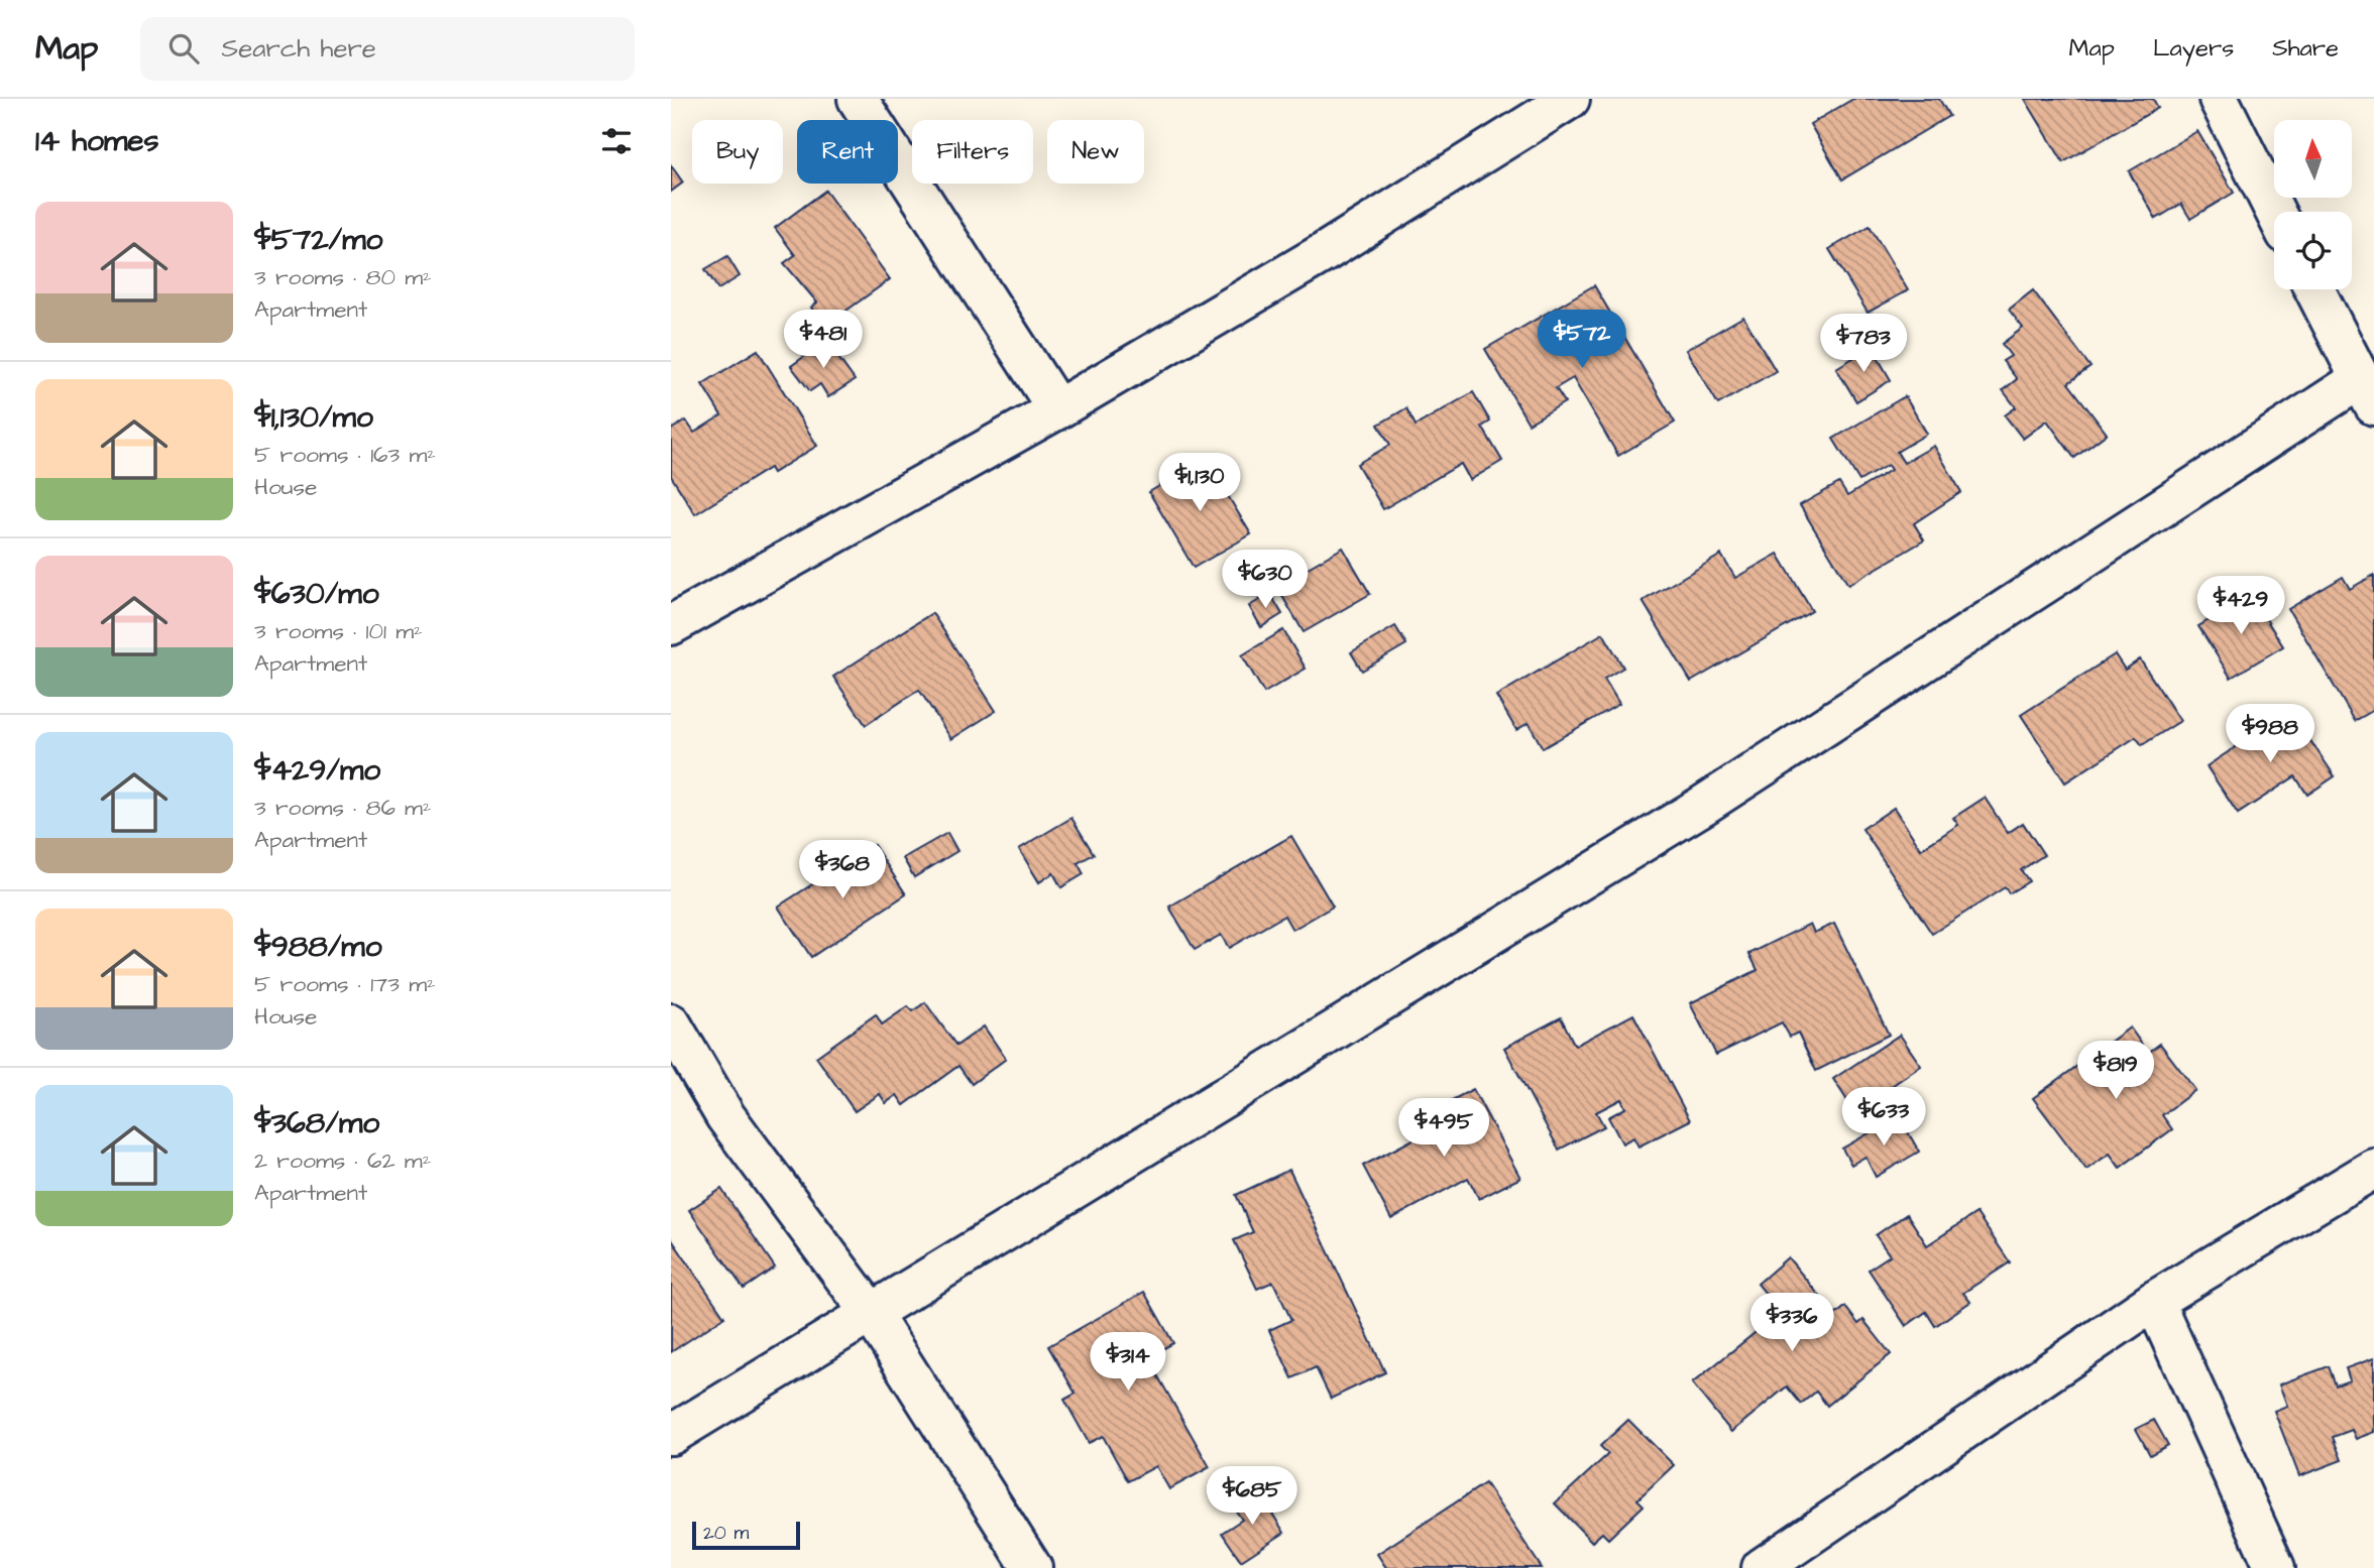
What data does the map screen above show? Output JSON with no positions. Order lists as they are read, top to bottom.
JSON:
{
  "scale_bar": "20 m",
  "north": "top",
  "page": {
    "header": "Map",
    "search": "Search here",
    "nav": ["Map", "Layers", "Share"],
    "heading": "14 homes",
    "chip": [
      "Buy",
      "Rent",
      "Filters",
      "New"
    ],
    "list": [
      {
        "name": "$572/mo",
        "note": "3 rooms · 80 m² · Apartment"
      },
      {
        "name": "$1,130/mo",
        "note": "5 rooms · 163 m² · House"
      },
      {
        "name": "$630/mo",
        "note": "3 rooms · 101 m² · Apartment"
      },
      {
        "name": "$429/mo",
        "note": "3 rooms · 86 m² · Apartment"
      },
      {
        "name": "$988/mo",
        "note": "5 rooms · 173 m² · House"
      },
      {
        "name": "$368/mo",
        "note": "2 rooms · 62 m² · Apartment"
      }
    ],
    "price": [
      "$481",
      "$572",
      "$783",
      "$1,130",
      "$630",
      "$429",
      "$988",
      "$368",
      "$819",
      "$633",
      "$495",
      "$336",
      "$314",
      "$685"
    ],
    "scale": "20 m"
  }
}
